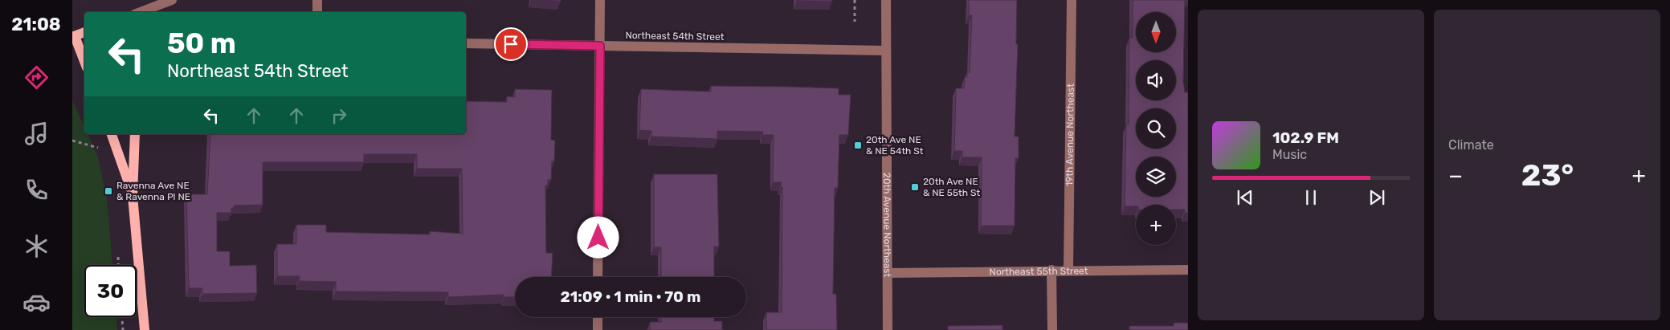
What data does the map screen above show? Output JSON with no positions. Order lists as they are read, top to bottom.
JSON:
{
  "streets": {
    "street": [
      "Northeast 54th Street",
      "19th Avenue Northeast",
      "20th Avenue Northeast",
      "Northeast 55th Street"
    ]
  },
  "crossings": [
    ["Northeast 54th Street", "20th Avenue Northeast"],
    ["19th Avenue Northeast", "Northeast 55th Street"],
    ["20th Avenue Northeast", "Northeast 55th Street"]
  ],
  "places": {
    "transit": ["20th Ave NE & NE 54th St", "20th Ave NE & NE 55th St", "Ravenna Ave NE & Ravenna Pl NE"]
  },
  "north": "bottom",
  "page": {
    "tabs": "21:08",
    "tile": "Climate",
    "map_buttons": "+",
    "turn": ["50 m", "Northeast 54th Street"],
    "song": ["102.9 FM", "Music"],
    "heat": ["−", "23°", "+"],
    "limit": "30",
    "trip": "21:09 · 1 min · 70 m"
  }
}
